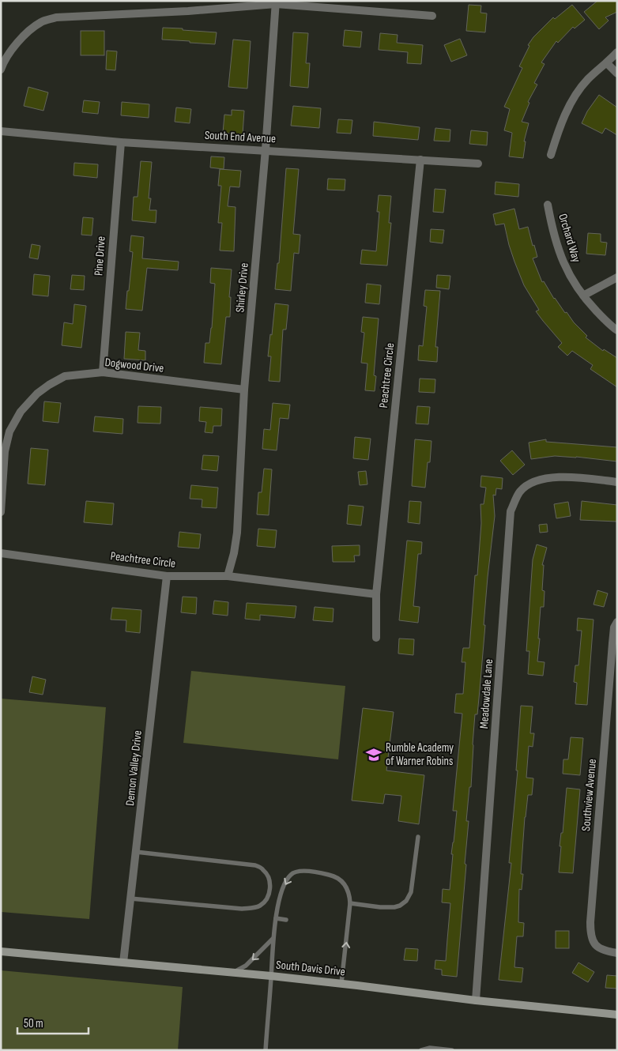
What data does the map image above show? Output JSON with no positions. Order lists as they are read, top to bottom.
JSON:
{
  "streets": {
    "street": [
      "South End Avenue",
      "Orchard Way",
      "Pine Drive",
      "Shirley Drive",
      "Dogwood Drive",
      "Peachtree Circle",
      "Meadowdale Lane",
      "Demon Valley Drive",
      "Southview Avenue",
      "South Davis Drive"
    ]
  },
  "crossings": [
    ["South End Avenue", "Pine Drive"],
    ["South End Avenue", "Shirley Drive"],
    ["South End Avenue", "Peachtree Circle"],
    ["Pine Drive", "Dogwood Drive"],
    ["Shirley Drive", "Dogwood Drive"],
    ["Shirley Drive", "Peachtree Circle"],
    ["Peachtree Circle", "Demon Valley Drive"],
    ["Meadowdale Lane", "South Davis Drive"],
    ["Demon Valley Drive", "South Davis Drive"]
  ],
  "places": {
    "school or university": ["Rumble Academy of Warner Robins"]
  },
  "scale_bar": "50 m"
}
